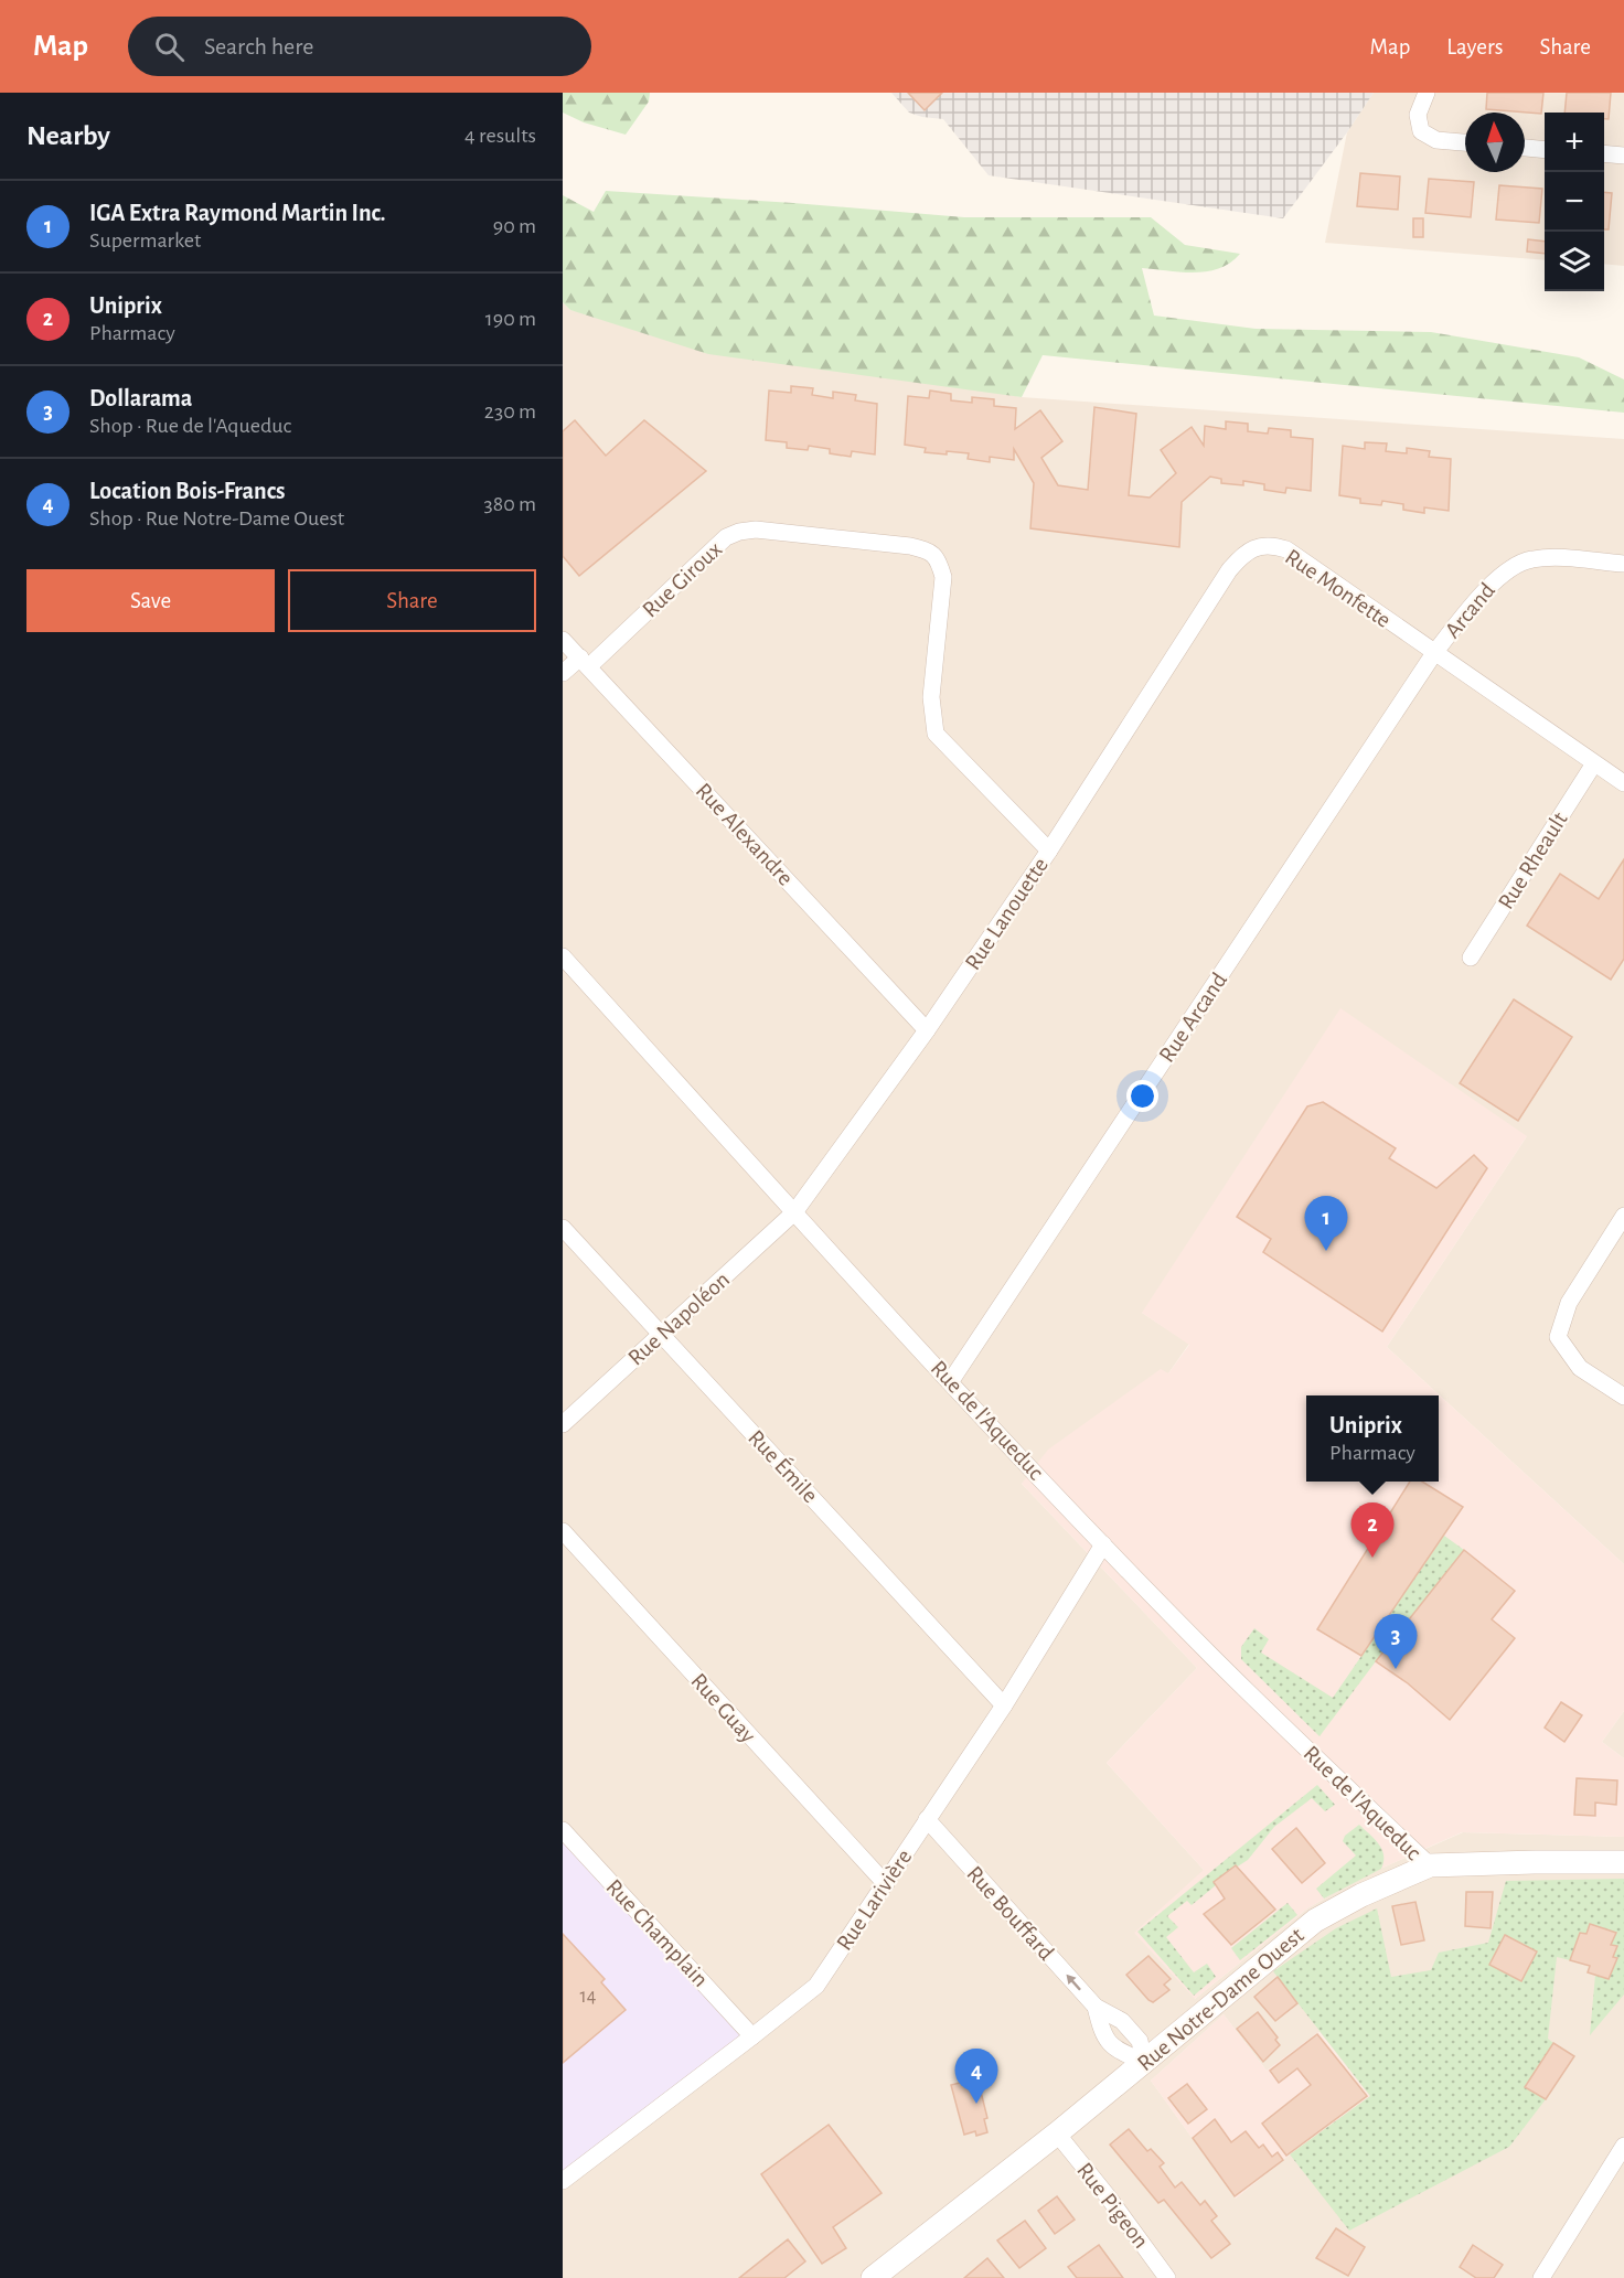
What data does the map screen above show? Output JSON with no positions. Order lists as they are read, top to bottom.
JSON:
{
  "streets": {
    "street": [
      "Rue Giroux",
      "Rue Monfette",
      "Arcand",
      "Rue Alexandre",
      "Rue Rheault",
      "Rue Lanouette",
      "Rue Arcand",
      "Rue Napoléon",
      "Rue de l'Aqueduc",
      "Rue Émile",
      "Rue Guay",
      "Rue Larivière",
      "Rue Bouffard",
      "Rue Champlain",
      "Rue Notre-Dame Ouest",
      "Rue Pigeon"
    ]
  },
  "crossings": [
    ["Rue Giroux", "Rue Alexandre"],
    ["Rue Giroux", "Rue Lanouette"],
    ["Rue Monfette", "Arcand"],
    ["Rue Monfette", "Rue Rheault"],
    ["Rue Monfette", "Rue Lanouette"],
    ["Rue Monfette", "Rue Arcand"],
    ["Arcand", "Rue Arcand"],
    ["Rue Alexandre", "Rue Lanouette"],
    ["Rue Lanouette", "Rue Napoléon"],
    ["Rue Lanouette", "Rue de l'Aqueduc"],
    ["Rue Arcand", "Rue de l'Aqueduc"],
    ["Rue Napoléon", "Rue de l'Aqueduc"],
    ["Rue Napoléon", "Rue Émile"],
    ["Rue de l'Aqueduc", "Rue Larivière"],
    ["Rue de l'Aqueduc", "Rue Notre-Dame Ouest"],
    ["Rue Émile", "Rue Larivière"],
    ["Rue Guay", "Rue Larivière"],
    ["Rue Larivière", "Rue Bouffard"],
    ["Rue Larivière", "Rue Champlain"],
    ["Rue Bouffard", "Rue Notre-Dame Ouest"],
    ["Rue Notre-Dame Ouest", "Rue Pigeon"]
  ],
  "one_way": ["Rue Bouffard"],
  "house_numbers": ["14"],
  "north": "top",
  "page": {
    "header": "Map",
    "search": "Search here",
    "nav": ["Map", "Layers", "Share"],
    "heading": ["Nearby", "4 results"],
    "map_buttons": ["+", "−"],
    "list": [
      {
        "mark": "1",
        "name": "IGA Extra Raymond Martin Inc.",
        "note": "Supermarket",
        "value": "90 m"
      },
      {
        "mark": "2",
        "name": "Uniprix",
        "note": "Pharmacy",
        "value": "190 m"
      },
      {
        "mark": "3",
        "name": "Dollarama",
        "note": "Shop · Rue de l'Aqueduc",
        "value": "230 m"
      },
      {
        "mark": "4",
        "name": "Location Bois-Francs",
        "note": "Shop · Rue Notre-Dame Ouest",
        "value": "380 m"
      }
    ],
    "buttons": ["Save", "Share"],
    "pins": [
      "1",
      "2",
      "3",
      "4"
    ],
    "popup": ["Uniprix", "Pharmacy"]
  }
}
